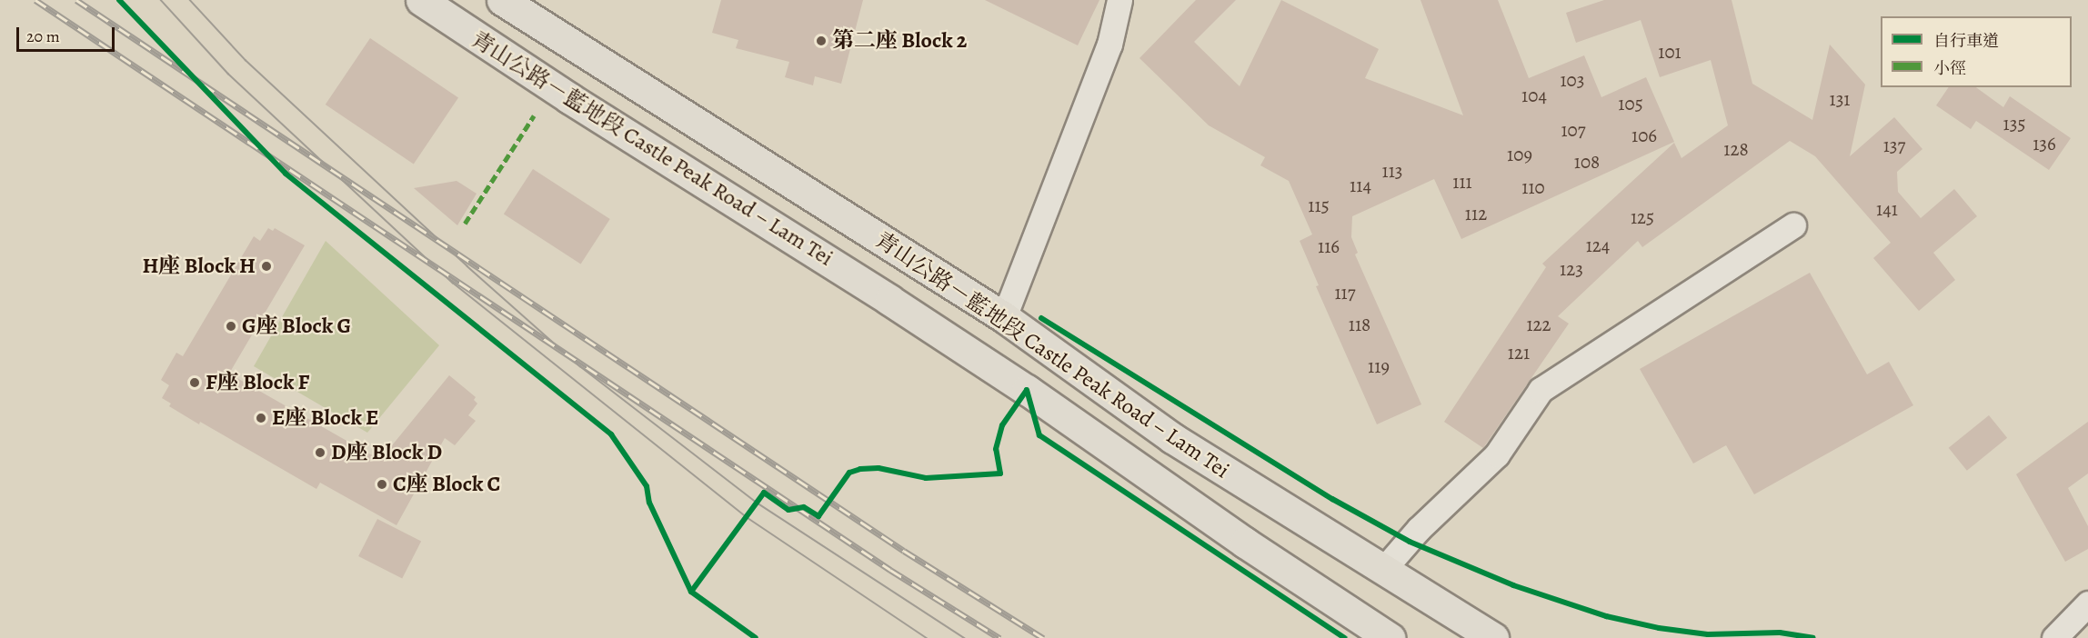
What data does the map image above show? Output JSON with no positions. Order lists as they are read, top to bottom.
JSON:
{
  "streets": {
    "main road": ["青山公路－藍地段 Castle Peak Road – Lam Tei"]
  },
  "places": [
    "第二座 Block 2",
    "H座 Block H",
    "G座 Block G",
    "F座 Block F",
    "E座 Block E",
    "D座 Block D",
    "C座 Block C"
  ],
  "house_numbers": [
    "101",
    "103",
    "104",
    "131",
    "105",
    "135",
    "107",
    "106",
    "136",
    "137",
    "128",
    "109",
    "108",
    "113",
    "111",
    "114",
    "110",
    "115",
    "141",
    "112",
    "125",
    "124",
    "116",
    "123",
    "117",
    "118",
    "122",
    "121",
    "119"
  ],
  "legend": ["自行車道", "小徑"],
  "scale_bar": "20 m"
}
